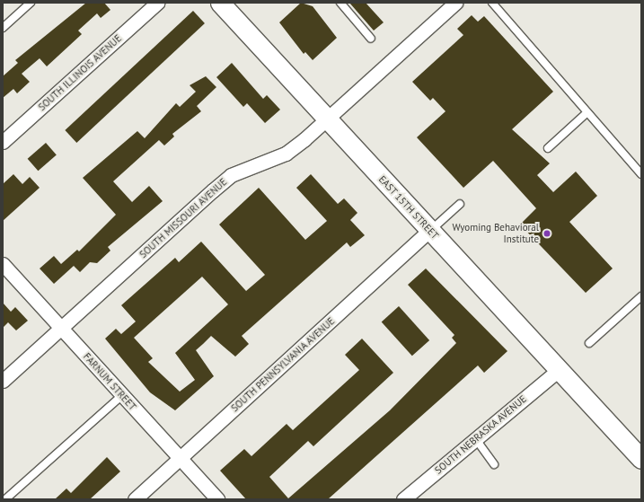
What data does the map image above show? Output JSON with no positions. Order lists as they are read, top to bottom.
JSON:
{
  "streets": {
    "main road": ["EAST 15TH STREET"],
    "street": [
      "SOUTH ILLINOIS AVENUE",
      "SOUTH MISSOURI AVENUE",
      "SOUTH PENNSYLVANIA AVENUE",
      "FARNUM STREET",
      "SOUTH NEBRASKA AVENUE"
    ]
  },
  "crossings": [
    ["EAST 15TH STREET", "SOUTH MISSOURI AVENUE"],
    ["EAST 15TH STREET", "SOUTH PENNSYLVANIA AVENUE"],
    ["EAST 15TH STREET", "SOUTH NEBRASKA AVENUE"],
    ["SOUTH MISSOURI AVENUE", "FARNUM STREET"],
    ["SOUTH PENNSYLVANIA AVENUE", "FARNUM STREET"]
  ],
  "places": ["Wyoming Behavioral Institute"]
}
